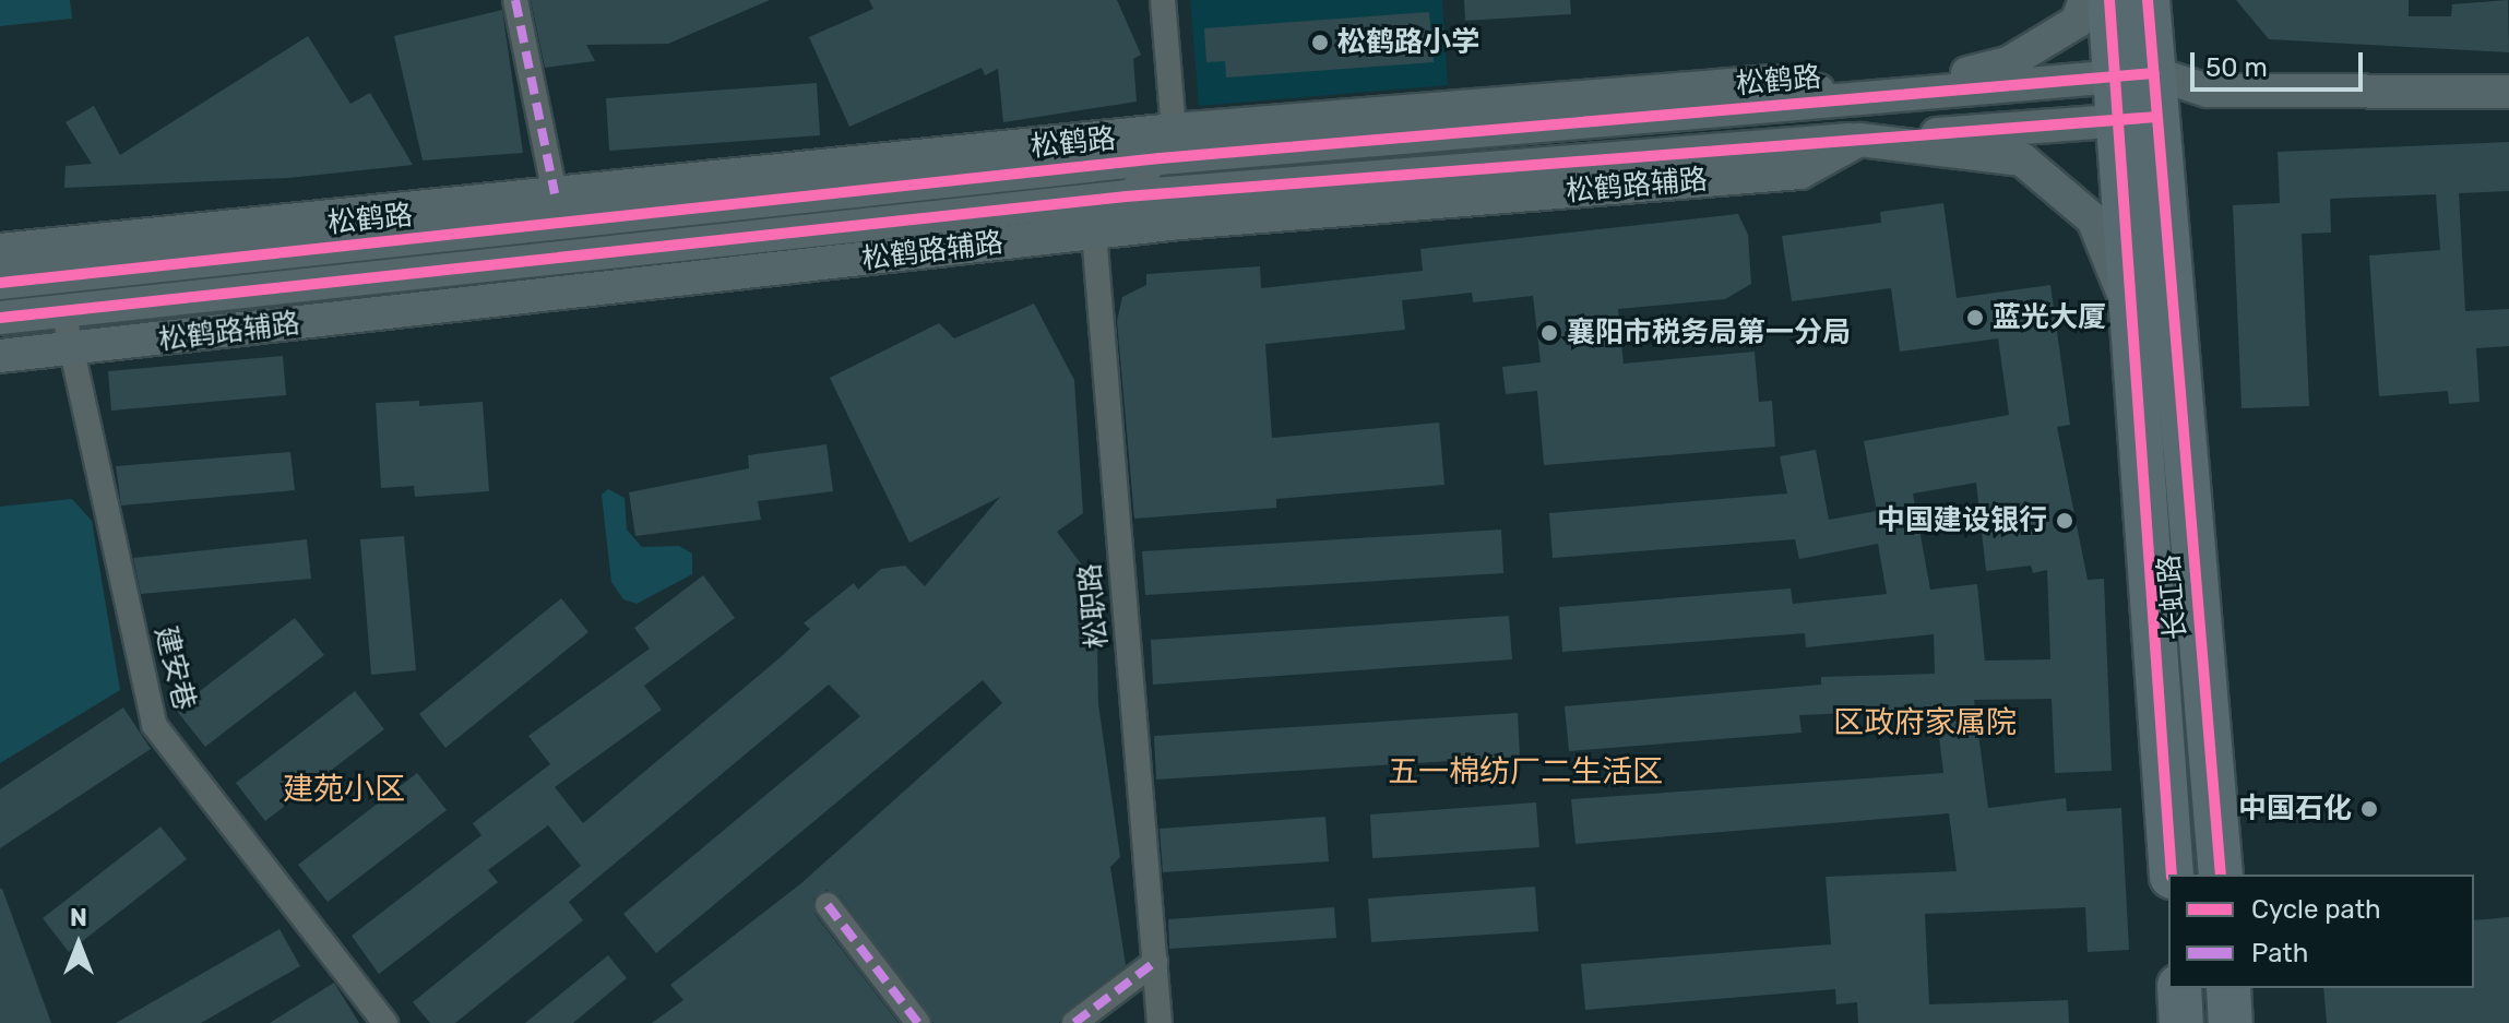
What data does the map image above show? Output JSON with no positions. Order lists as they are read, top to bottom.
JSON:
{
  "streets": {
    "highway": ["长虹路"],
    "main road": ["松鹤路", "松鹤路辅路"],
    "street": ["松职路", "建安巷"]
  },
  "crossings": [
    ["松鹤路", "松鹤路辅路"],
    ["松鹤路", "长虹路"],
    ["松鹤路", "建安巷"],
    ["松鹤路辅路", "松职路"],
    ["松鹤路辅路", "建安巷"]
  ],
  "districts": ["区政府家属院", "五一棉纺厂二生活区", "建苑小区"],
  "places": [
    "松鹤路小学",
    "蓝光大厦",
    "襄阳市税务局第一分局",
    "中国建设银行",
    "中国石化"
  ],
  "legend": ["Cycle path", "Path"],
  "scale_bar": "50 m",
  "north": "top"
}
